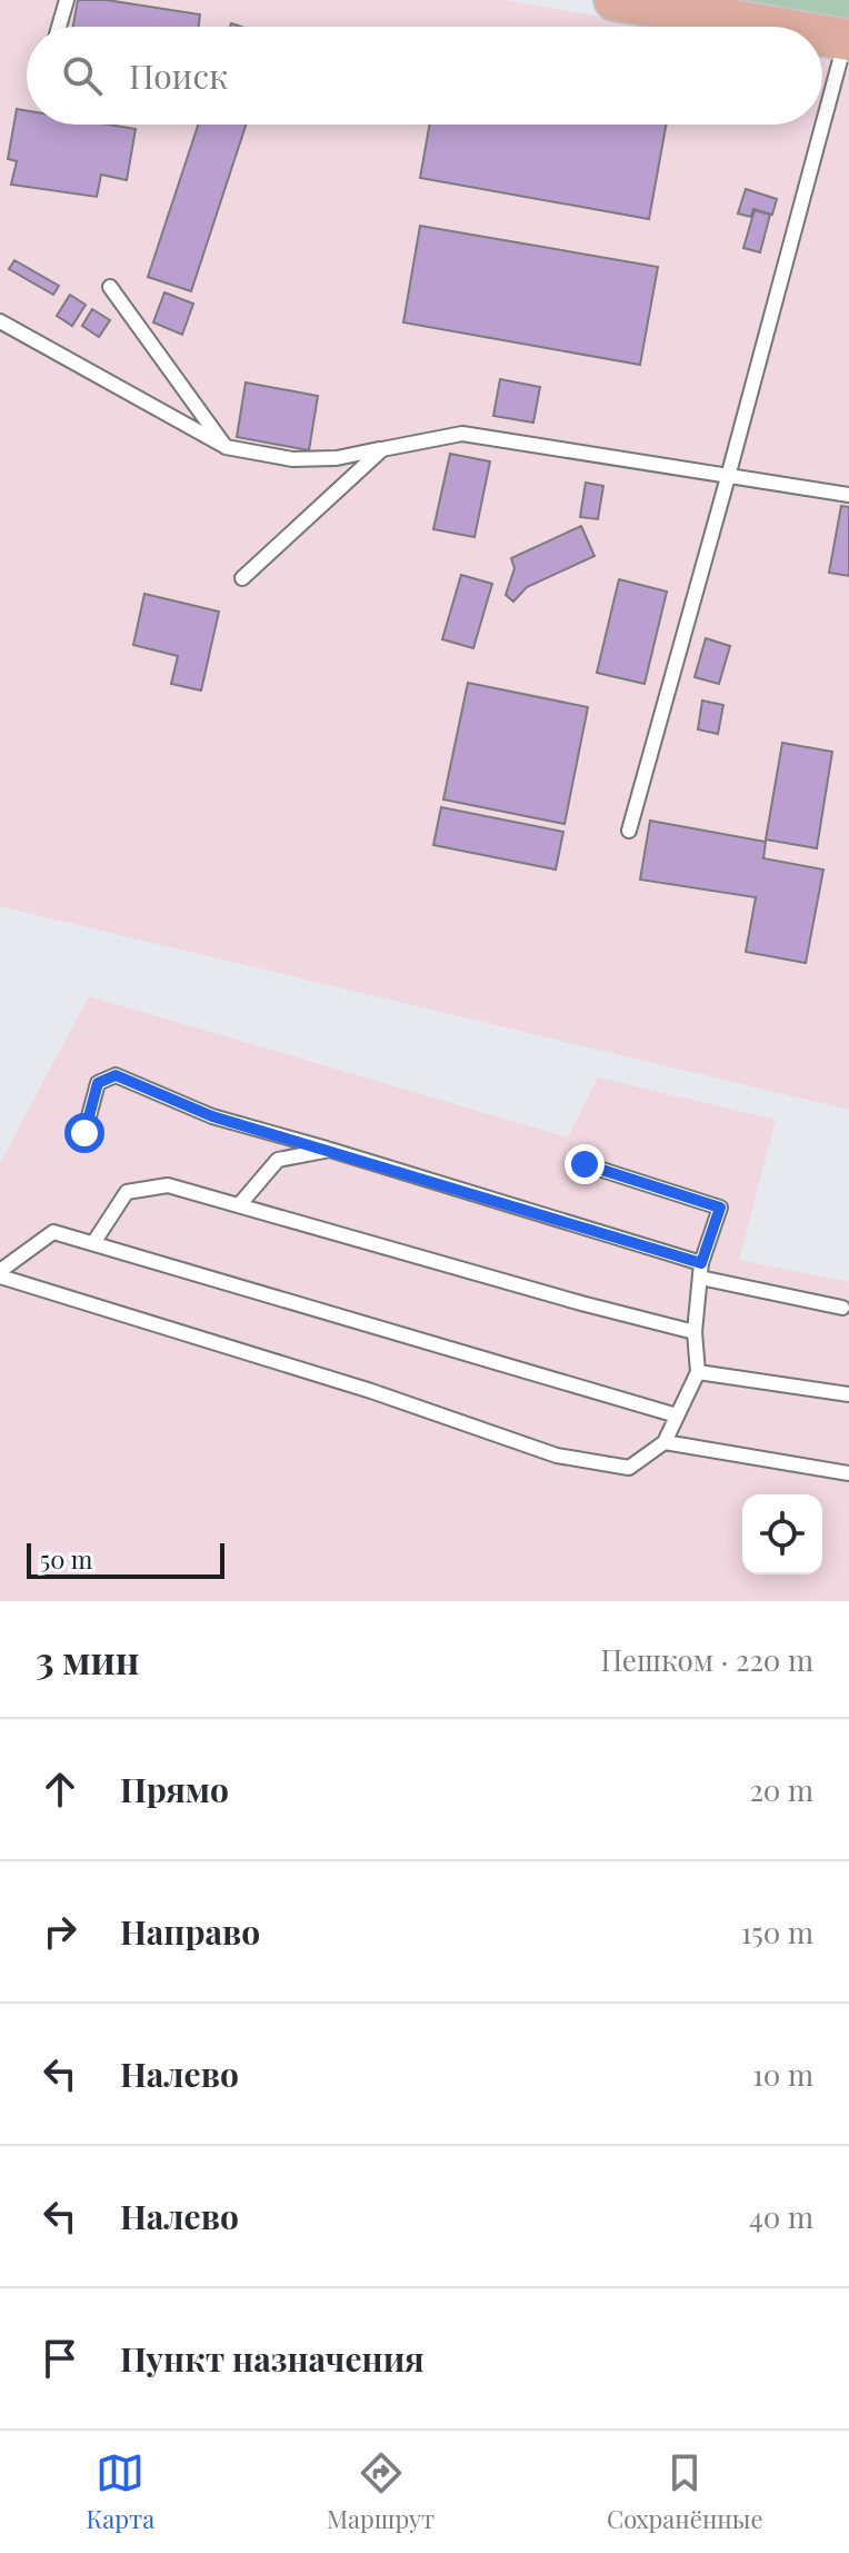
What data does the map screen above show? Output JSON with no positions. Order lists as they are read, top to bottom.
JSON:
{
  "scale_bar": "50 m",
  "page": {
    "search": "Поиск",
    "scale": "50 m",
    "heading": ["3 мин", "Пешком · 220 m"],
    "list": [
      ["Прямо", "20 m"],
      ["Направо", "150 m"],
      ["Налево", "10 m"],
      ["Налево", "40 m"],
      "Пункт назначения"
    ],
    "nav": ["Карта", "Маршрут", "Сохранённые"]
  }
}
